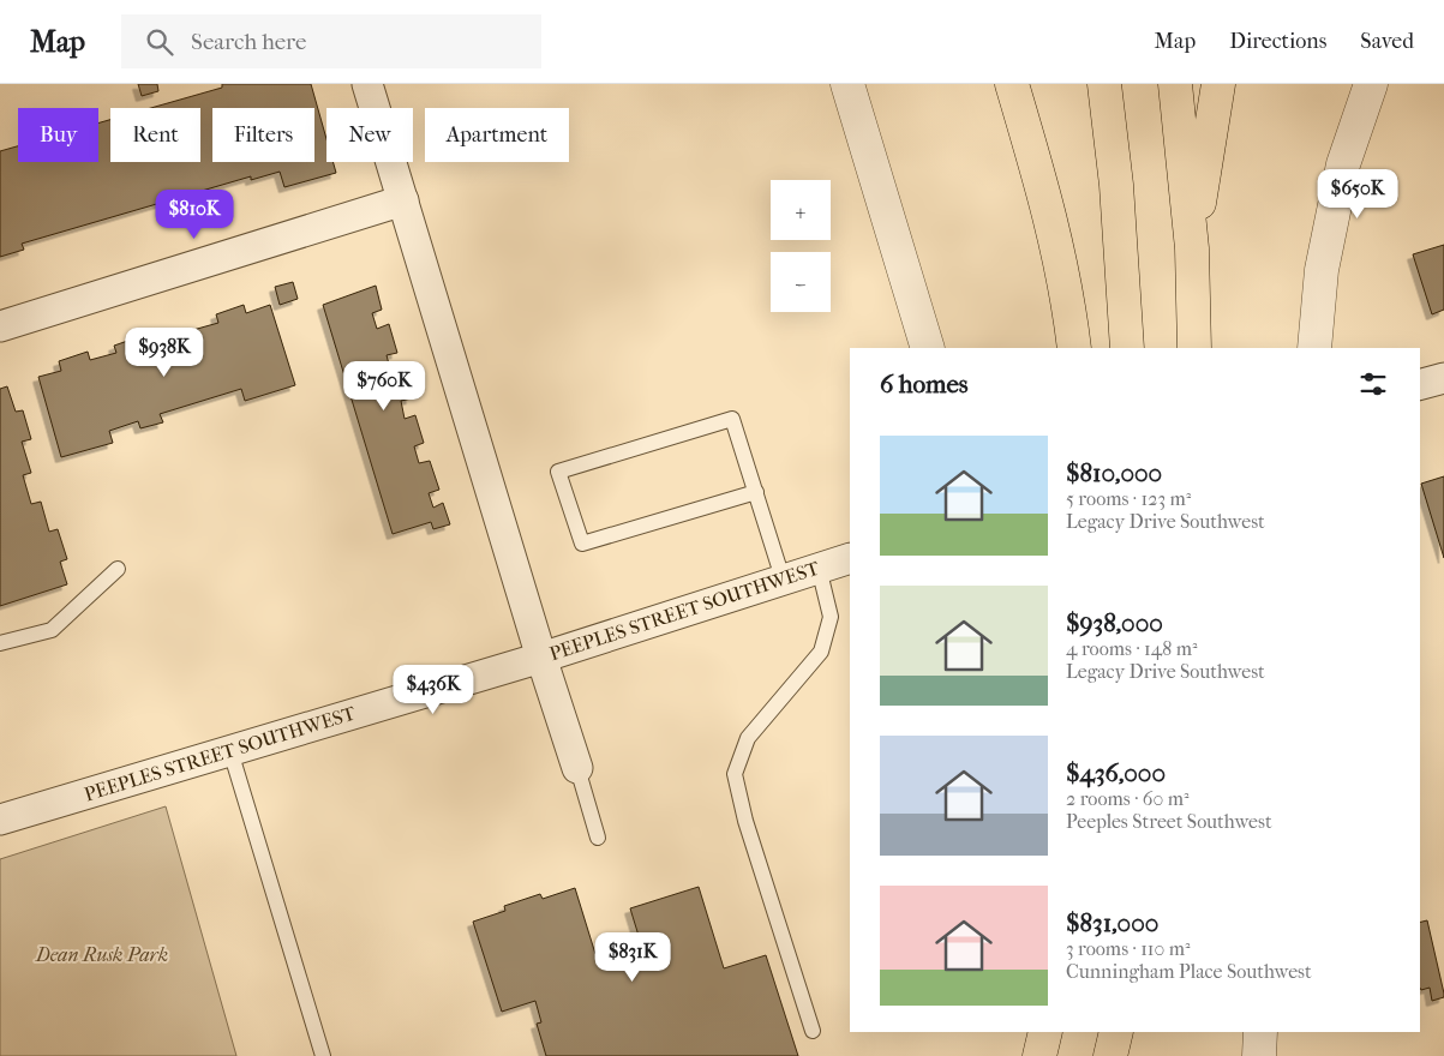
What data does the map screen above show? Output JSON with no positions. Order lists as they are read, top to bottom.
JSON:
{
  "streets": {
    "street": ["PEEPLES STREET SOUTHWEST"]
  },
  "parks": ["Dean Rusk Park"],
  "page": {
    "header": "Map",
    "search": "Search here",
    "nav": ["Map", "Directions", "Saved"],
    "chip": [
      "Buy",
      "Rent",
      "Filters",
      "New",
      "Apartment"
    ],
    "price": [
      "$650K",
      "$810K",
      "$938K",
      "$760K",
      "$436K",
      "$831K"
    ],
    "map_buttons": ["+", "−"],
    "heading": "6 homes",
    "list": [
      {
        "name": "$810,000",
        "note": "5 rooms · 123 m² · Legacy Drive Southwest"
      },
      {
        "name": "$938,000",
        "note": "4 rooms · 148 m² · Legacy Drive Southwest"
      },
      {
        "name": "$436,000",
        "note": "2 rooms · 60 m² · Peeples Street Southwest"
      },
      {
        "name": "$831,000",
        "note": "3 rooms · 110 m² · Cunningham Place Southwest"
      }
    ]
  }
}
